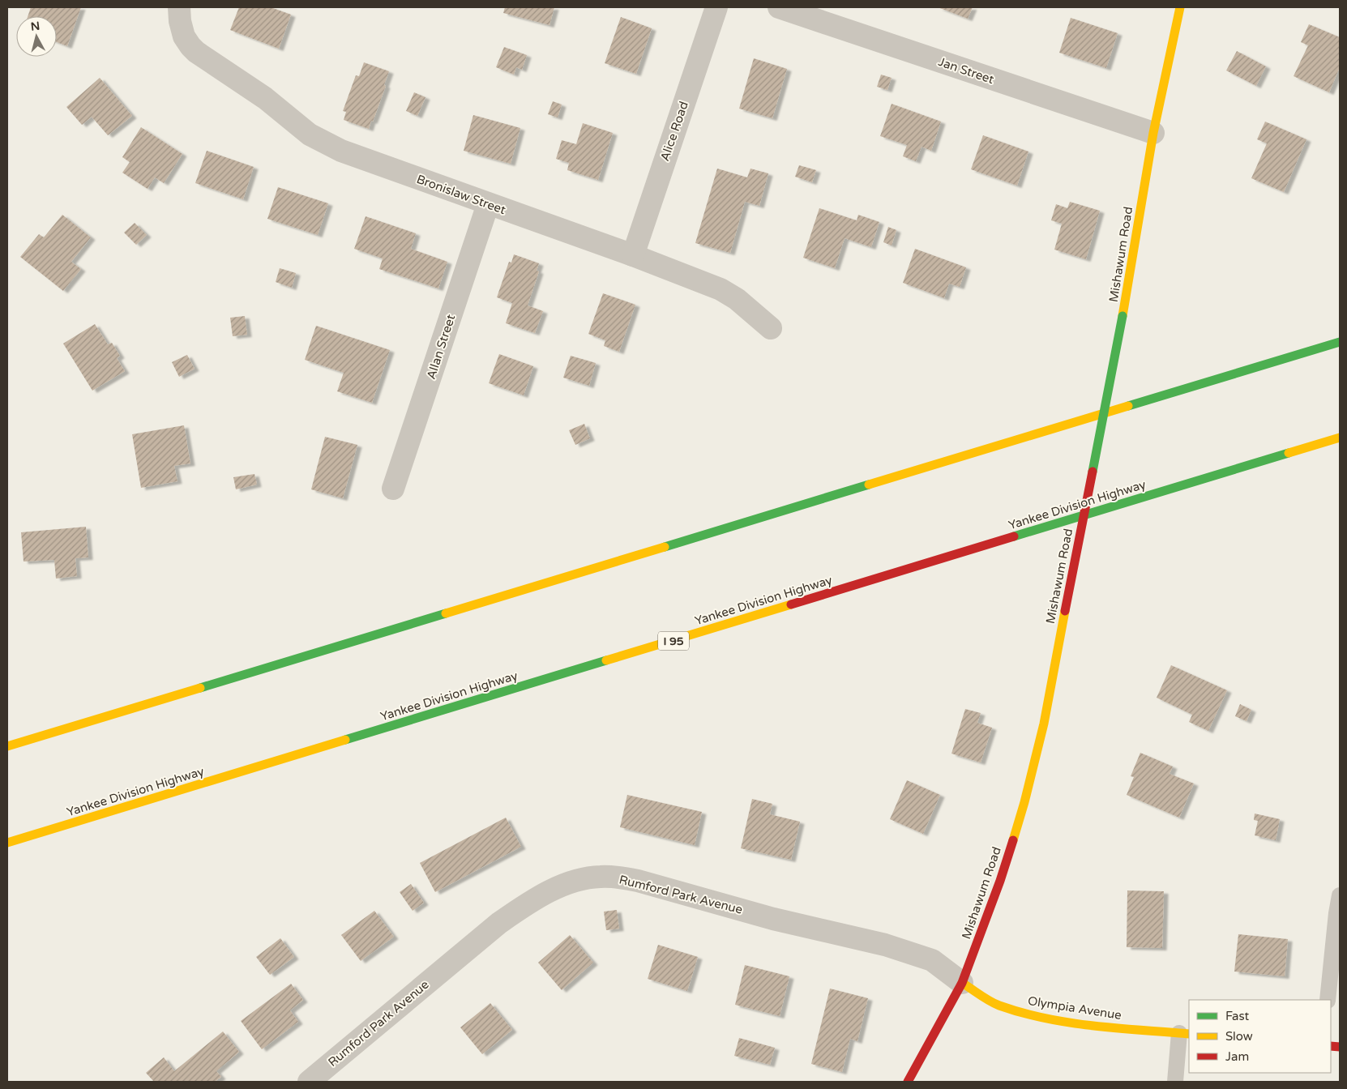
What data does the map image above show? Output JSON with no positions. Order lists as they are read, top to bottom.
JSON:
{
  "streets": {
    "main road": [
      "Mishawum Road",
      "Yankee Division Highway",
      "I 95",
      "Olympia Avenue"
    ],
    "street": [
      "Jan Street",
      "Alice Road",
      "Bronislaw Street",
      "Allan Street",
      "Rumford Park Avenue"
    ]
  },
  "crossings": [
    ["Jan Street", "Mishawum Road"],
    ["Alice Road", "Bronislaw Street"],
    ["Bronislaw Street", "Allan Street"],
    ["Mishawum Road", "Rumford Park Avenue"],
    ["Mishawum Road", "Olympia Avenue"],
    ["Rumford Park Avenue", "Olympia Avenue"]
  ],
  "legend": ["Fast", "Slow", "Jam"],
  "north": "top"
}
